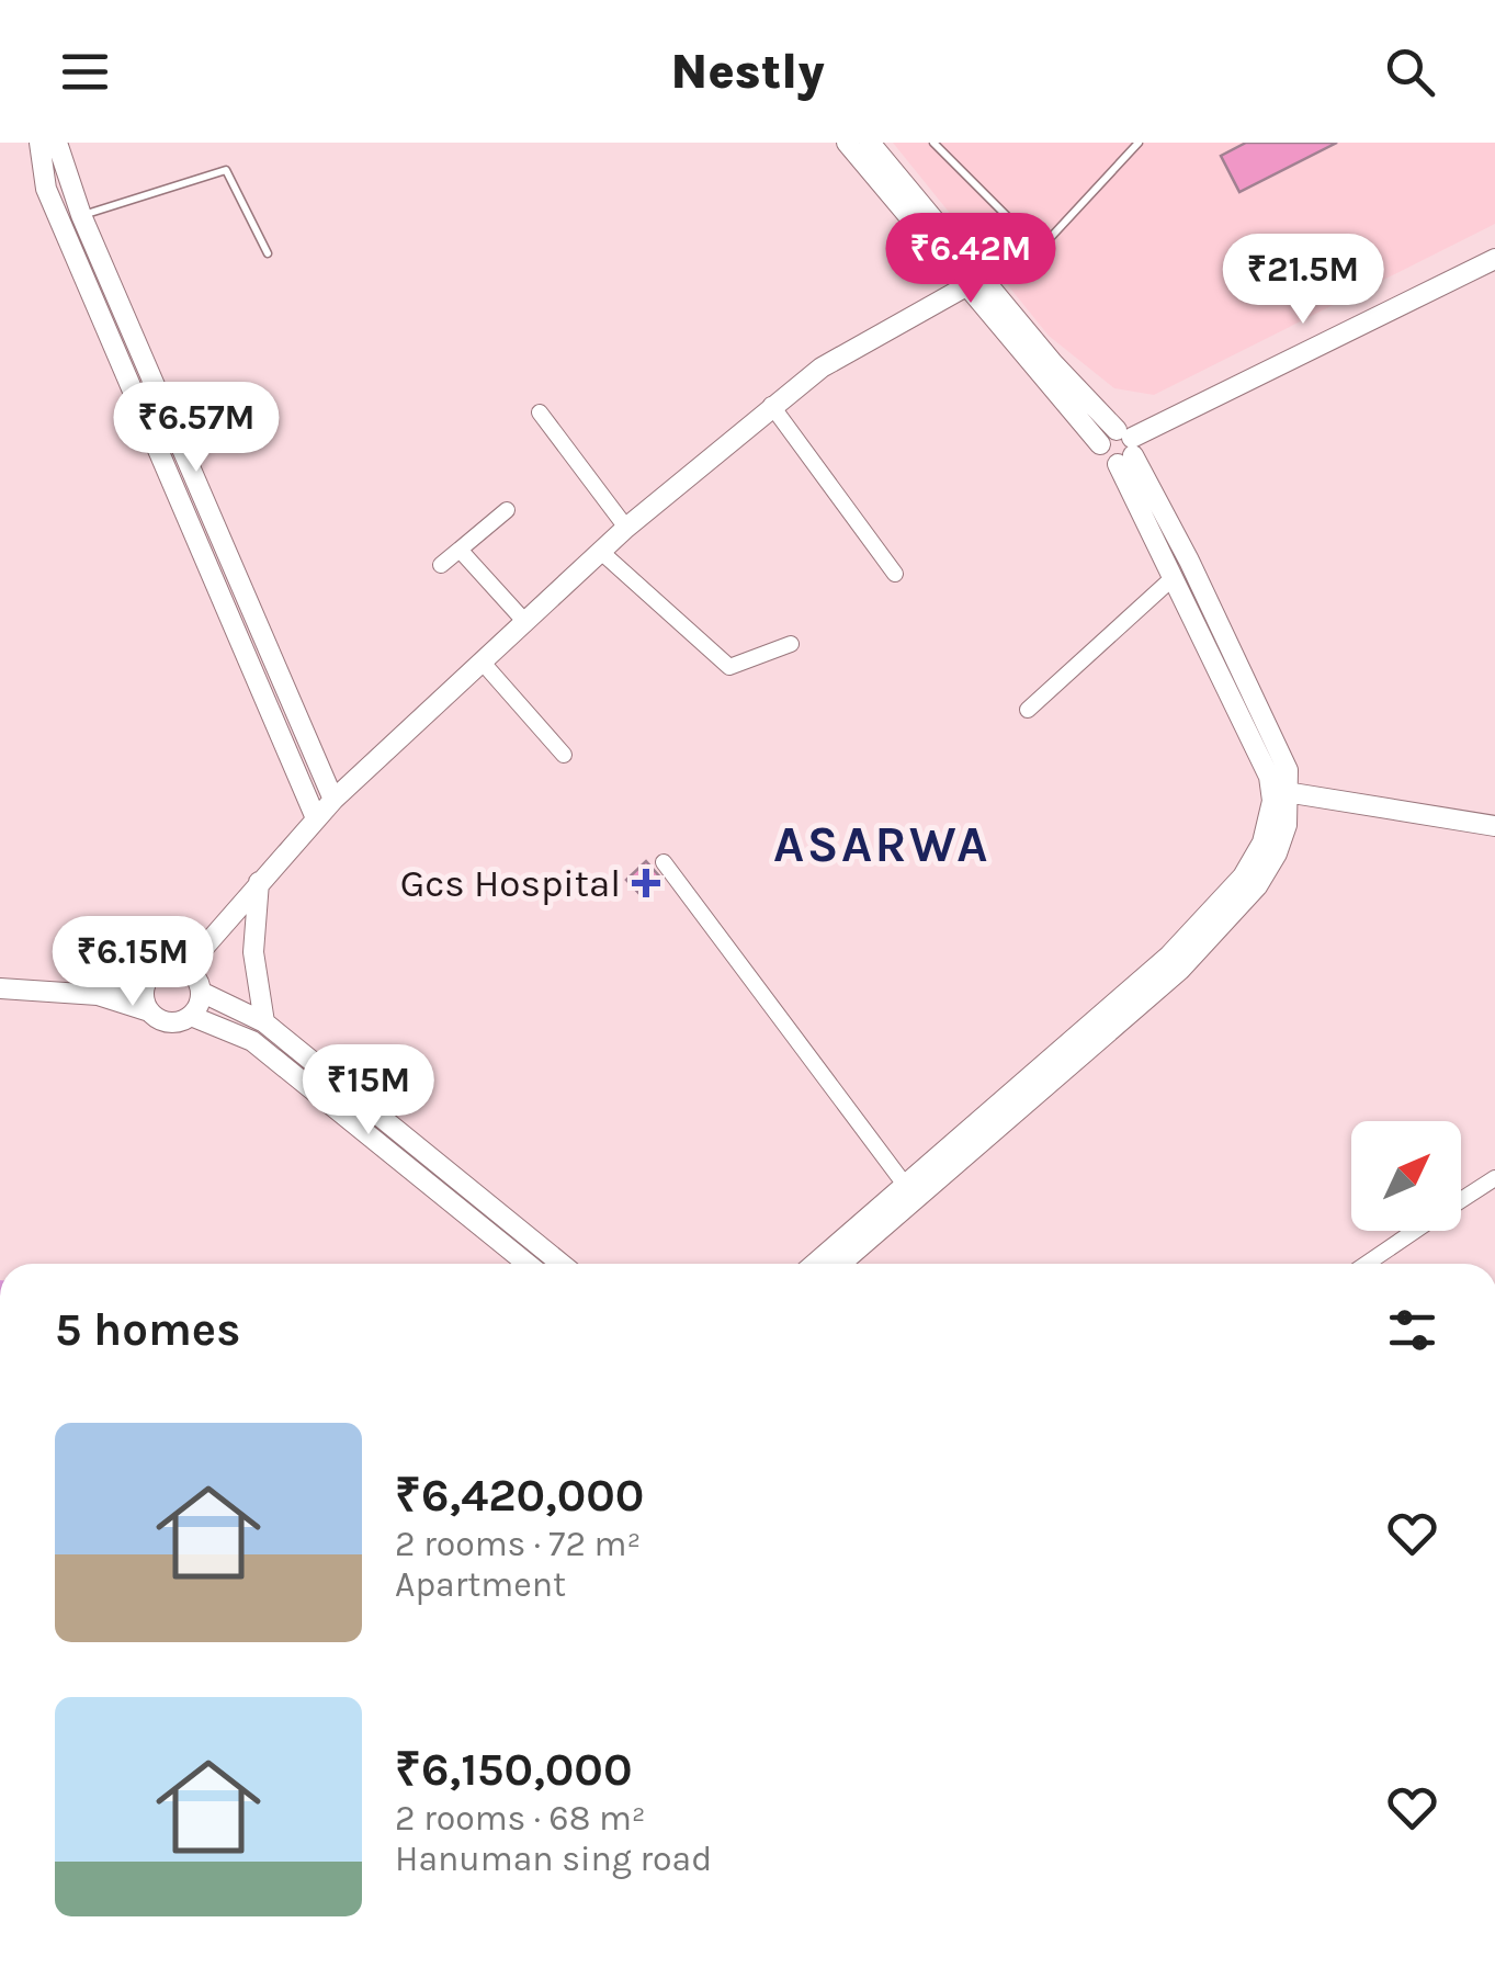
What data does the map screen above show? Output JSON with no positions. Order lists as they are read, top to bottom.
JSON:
{
  "districts": ["ASARWA"],
  "places": {
    "health": ["Gcs Hospital"]
  },
  "north": "top right",
  "page": {
    "header": "Nestly",
    "price": [
      "₹6.42M",
      "₹21.5M",
      "₹6.57M",
      "₹6.15M",
      "₹15M"
    ],
    "heading": "5 homes",
    "list": [
      {
        "name": "₹6,420,000",
        "note": "2 rooms · 72 m² · Apartment"
      },
      {
        "name": "₹6,150,000",
        "note": "2 rooms · 68 m² · Hanuman sing road"
      }
    ]
  }
}
